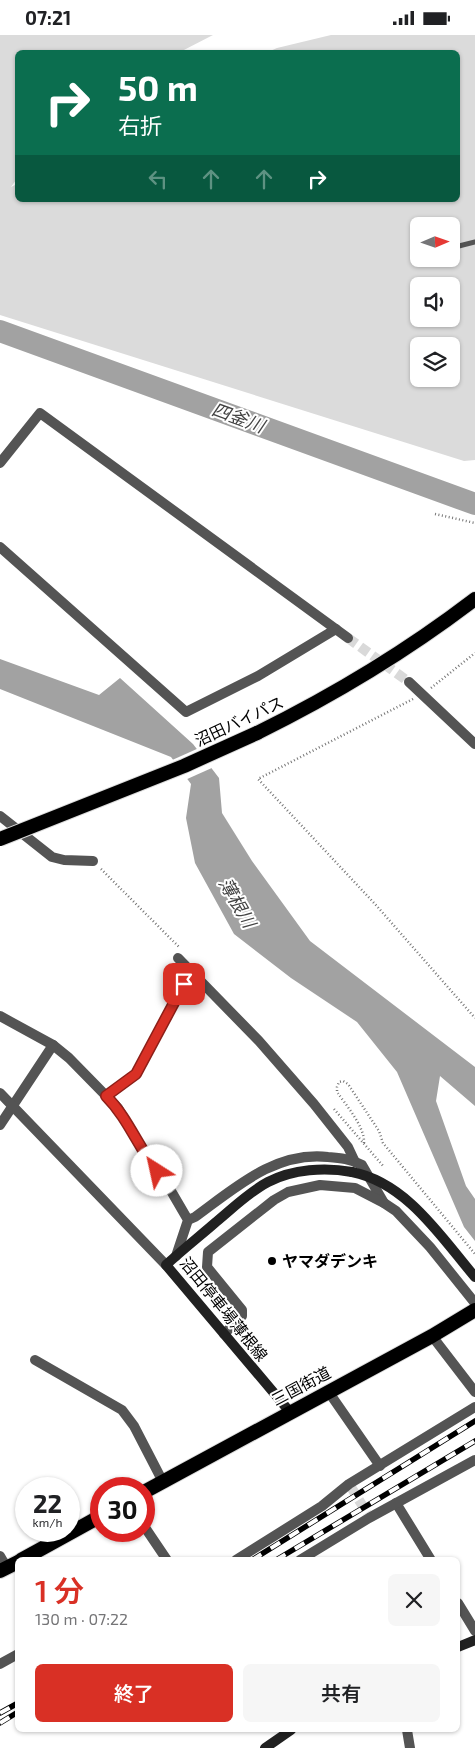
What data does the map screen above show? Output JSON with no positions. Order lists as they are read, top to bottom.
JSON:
{
  "streets": {
    "highway": ["沼田バイパス", "三国街道"],
    "main road": ["沼田停車場薄根線"]
  },
  "crossings": [
    ["沼田停車場薄根線", "三国街道"]
  ],
  "water": ["四釜川", "薄根川"],
  "places": ["ヤマダデンキ"],
  "north": "right",
  "page": {
    "status": "07:21",
    "turn": ["50 m", "右折"],
    "speed": "22 km/h",
    "limit": "30",
    "heading": ["1 分", "130 m · 07:22"],
    "buttons": ["終了", "共有"]
  }
}
